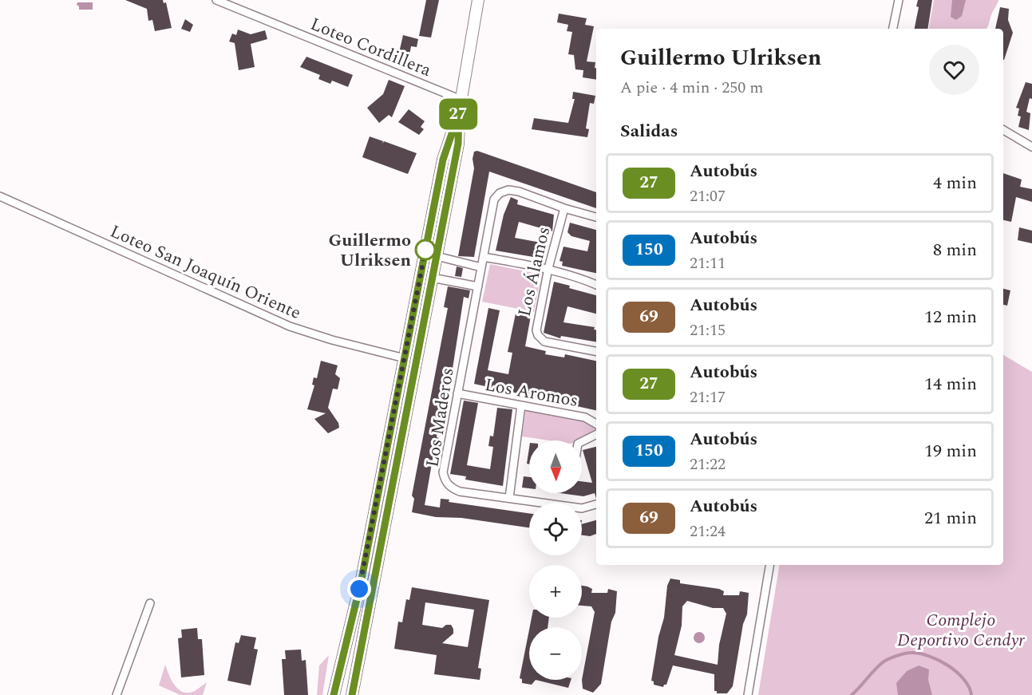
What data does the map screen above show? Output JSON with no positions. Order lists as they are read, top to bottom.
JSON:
{
  "streets": {
    "street": [
      "Loteo Cordillera",
      "Loteo San Joaquín Oriente",
      "Los Álamos",
      "Los Aromos",
      "Los Maderos"
    ]
  },
  "crossings": [
    ["Los Álamos", "Los Maderos"],
    ["Los Aromos", "Los Maderos"]
  ],
  "parks": ["Complejo Deportivo Cendyr"],
  "places": ["Guillermo Ulriksen"],
  "lines": ["bus line 27"],
  "north": "bottom",
  "page": {
    "on_map": "27",
    "heading": [
      ["Guillermo Ulriksen", "A pie · 4 min · 250 m"],
      "Salidas"
    ],
    "list": [
      {
        "mark": "27",
        "name": "Autobús",
        "note": "21:07",
        "value": "4 min"
      },
      {
        "mark": "150",
        "name": "Autobús",
        "note": "21:11",
        "value": "8 min"
      },
      {
        "mark": "69",
        "name": "Autobús",
        "note": "21:15",
        "value": "12 min"
      },
      {
        "mark": "27",
        "name": "Autobús",
        "note": "21:17",
        "value": "14 min"
      },
      {
        "mark": "150",
        "name": "Autobús",
        "note": "21:22",
        "value": "19 min"
      },
      {
        "mark": "69",
        "name": "Autobús",
        "note": "21:24",
        "value": "21 min"
      }
    ],
    "map_buttons": ["+", "−"]
  }
}
